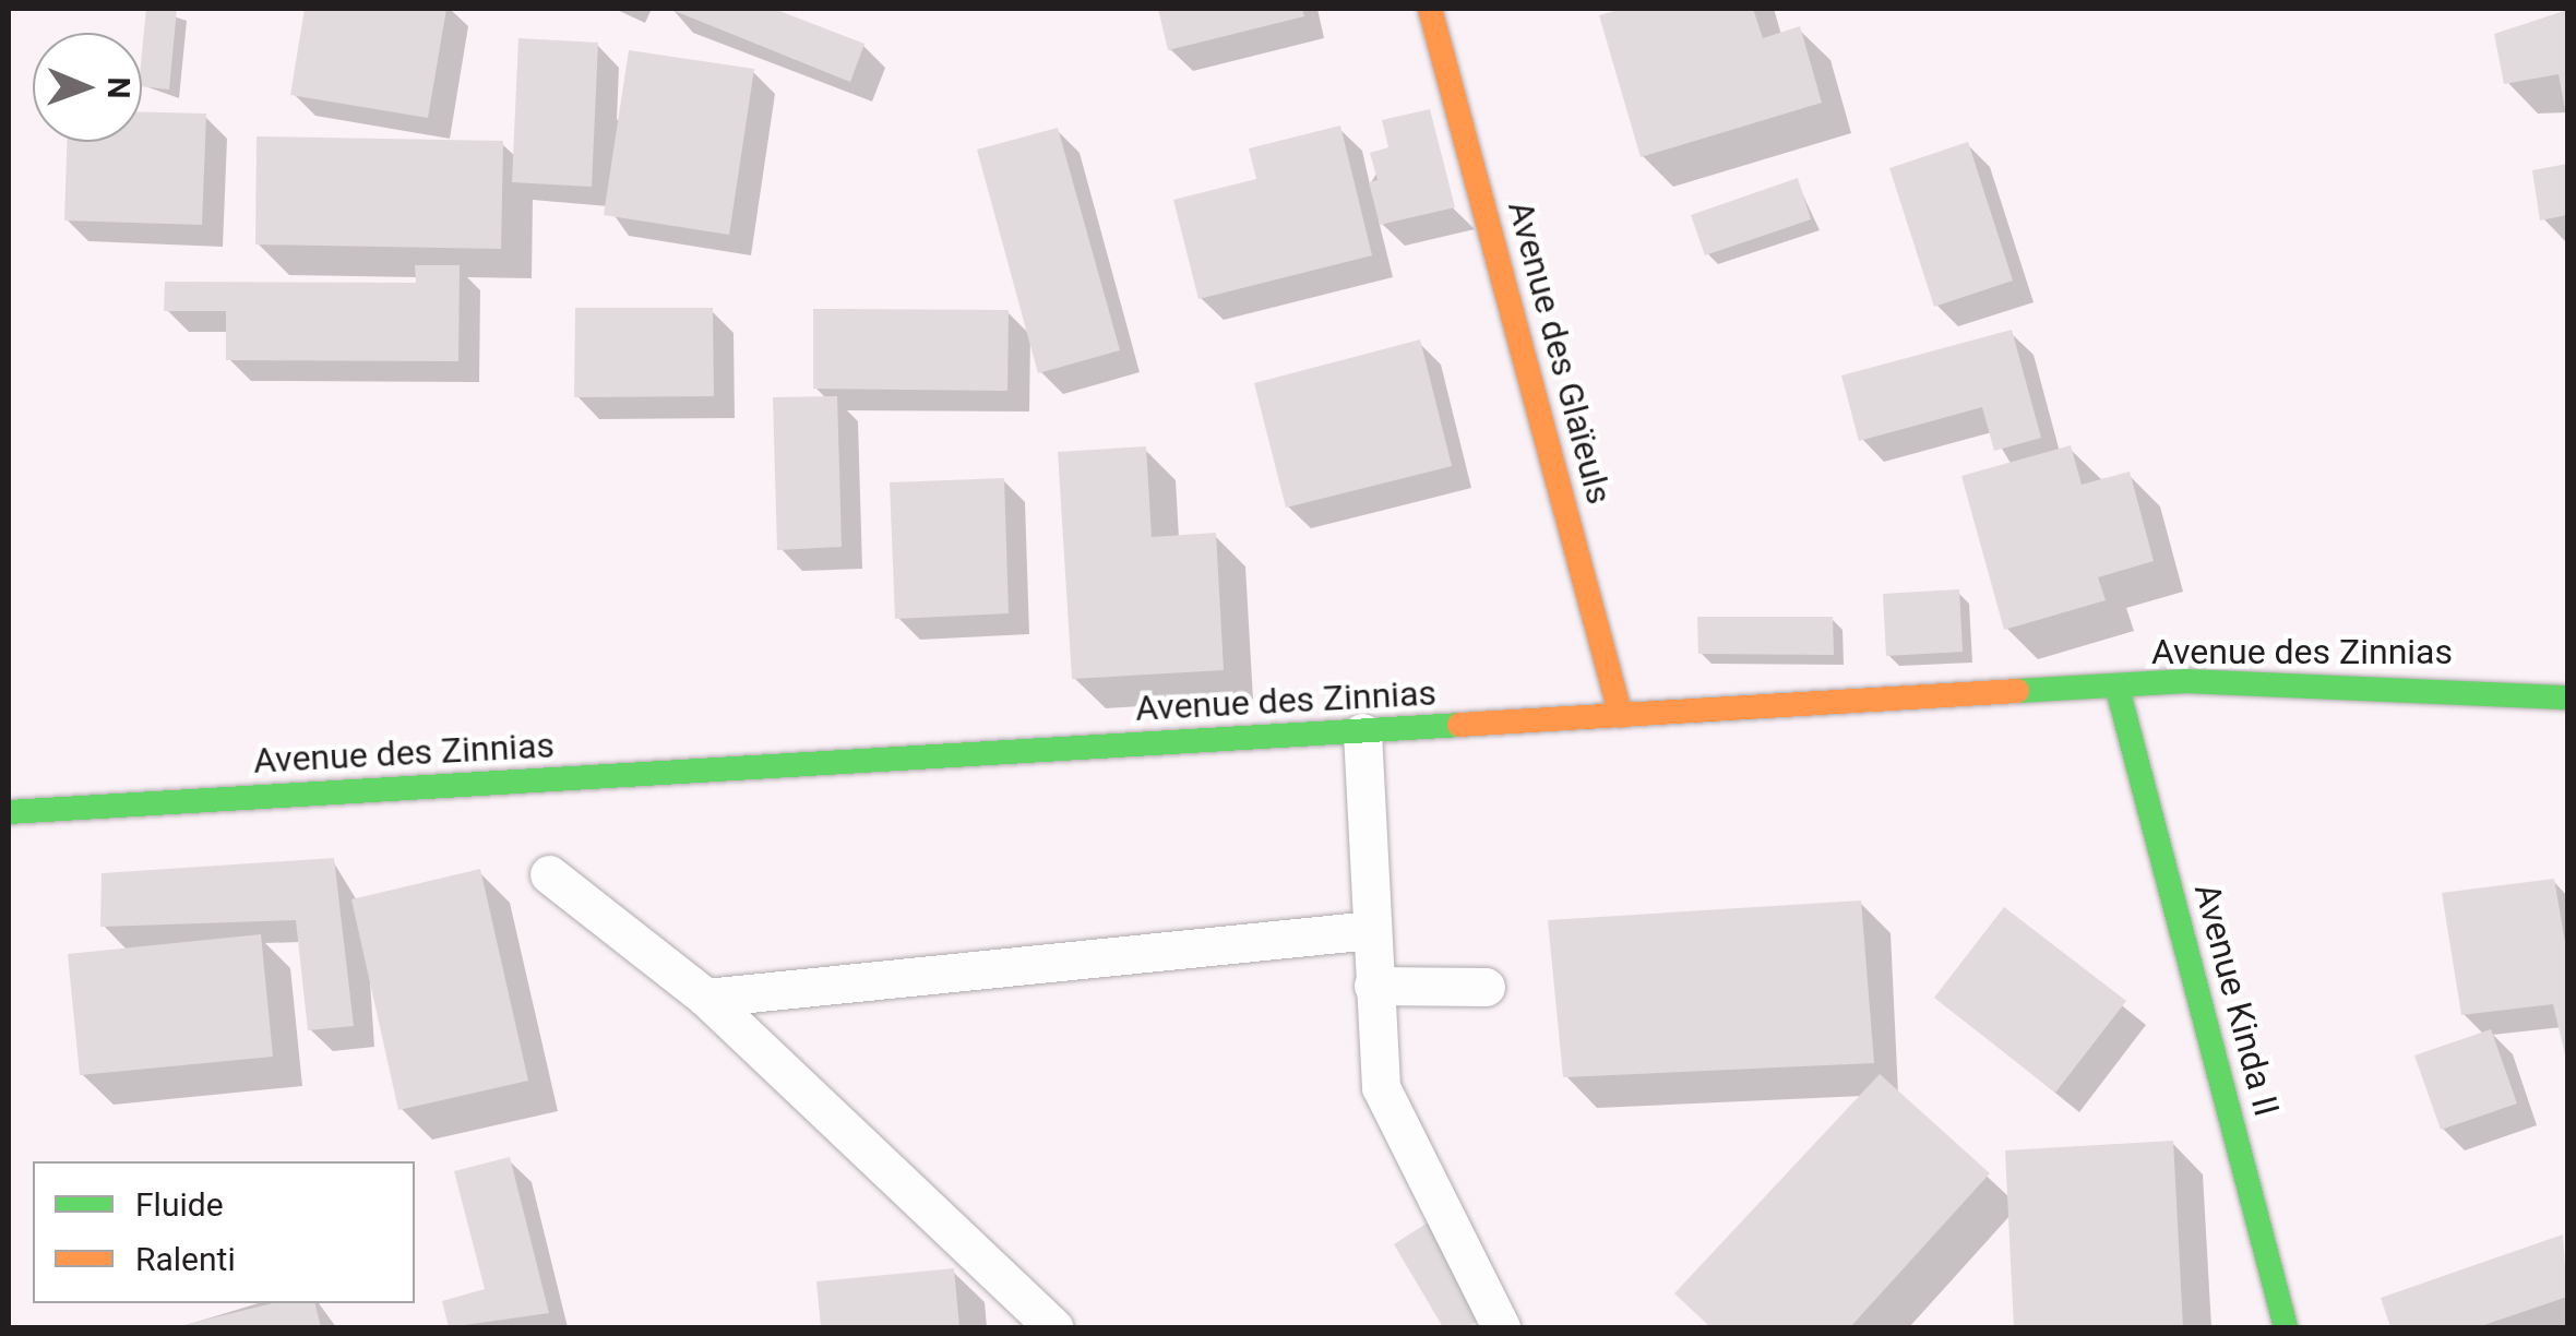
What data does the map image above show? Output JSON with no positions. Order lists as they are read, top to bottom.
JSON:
{
  "streets": {
    "street": ["Avenue des Glaïeuls", "Avenue des Zinnias", "Avenue Kinda II"]
  },
  "crossings": [
    ["Avenue des Glaïeuls", "Avenue des Zinnias"],
    ["Avenue des Zinnias", "Avenue Kinda II"]
  ],
  "legend": ["Fluide", "Ralenti"],
  "north": "right"
}
